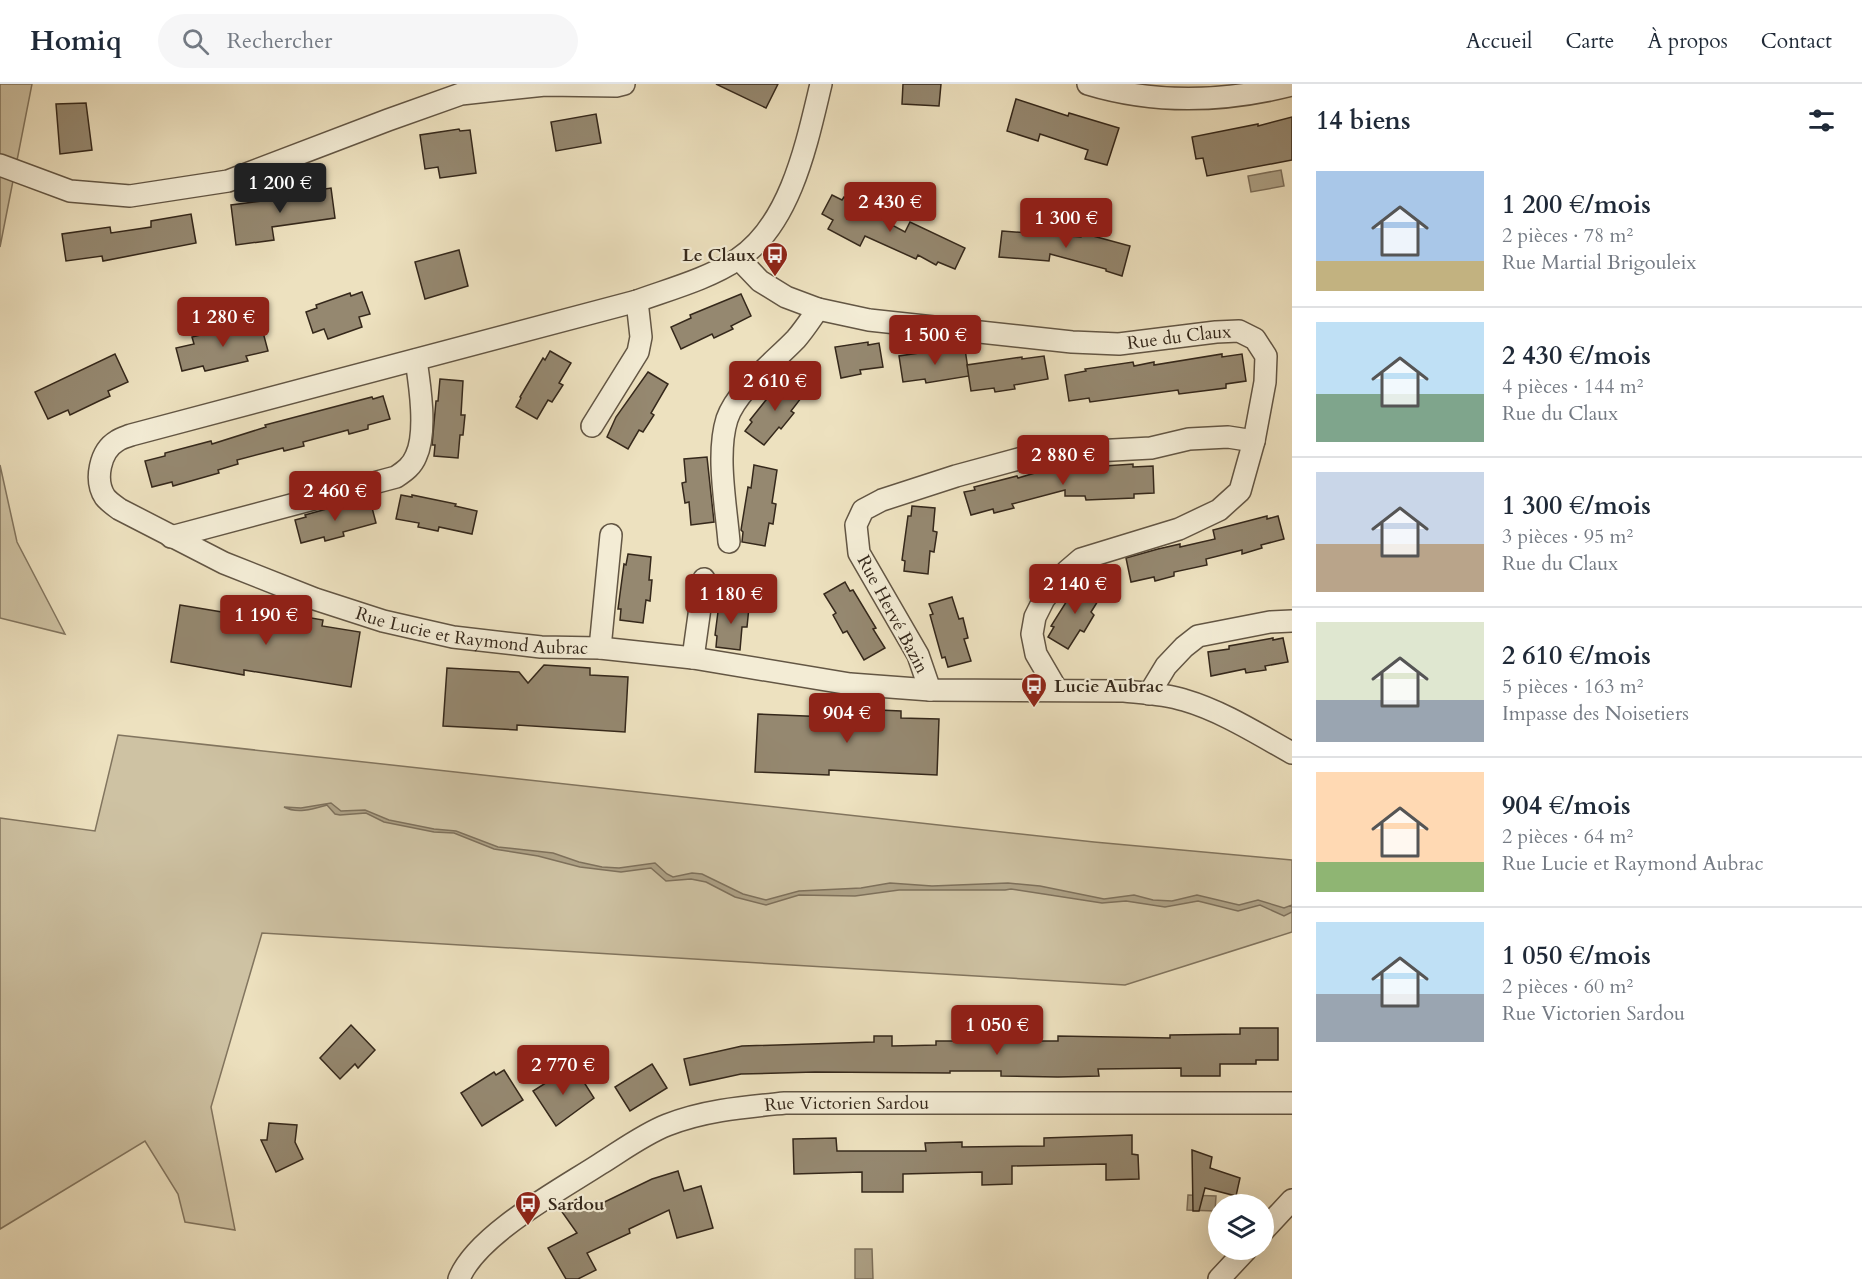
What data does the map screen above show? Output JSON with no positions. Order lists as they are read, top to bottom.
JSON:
{
  "streets": {
    "street": [
      "Rue du Claux",
      "Rue Hervé Bazin",
      "Rue Lucie et Raymond Aubrac",
      "Rue Victorien Sardou"
    ]
  },
  "crossings": [
    ["Rue du Claux", "Rue Hervé Bazin"],
    ["Rue du Claux", "Rue Lucie et Raymond Aubrac"],
    ["Rue Hervé Bazin", "Rue Lucie et Raymond Aubrac"]
  ],
  "places": {
    "bus stop": ["Le Claux", "Lucie Aubrac", "Sardou"]
  },
  "page": {
    "header": "Homiq",
    "search": "Rechercher",
    "nav": [
      "Accueil",
      "Carte",
      "À propos",
      "Contact"
    ],
    "heading": "14 biens",
    "list": [
      {
        "name": "1 200 €/mois",
        "note": "2 pièces · 78 m² · Rue Martial Brigouleix"
      },
      {
        "name": "2 430 €/mois",
        "note": "4 pièces · 144 m² · Rue du Claux"
      },
      {
        "name": "1 300 €/mois",
        "note": "3 pièces · 95 m² · Rue du Claux"
      },
      {
        "name": "2 610 €/mois",
        "note": "5 pièces · 163 m² · Impasse des Noisetiers"
      },
      {
        "name": "904 €/mois",
        "note": "2 pièces · 64 m² · Rue Lucie et Raymond Aubrac"
      },
      {
        "name": "1 050 €/mois",
        "note": "2 pièces · 60 m² · Rue Victorien Sardou"
      }
    ],
    "price": [
      "1 200 €",
      "2 430 €",
      "1 300 €",
      "1 280 €",
      "1 500 €",
      "2 610 €",
      "2 880 €",
      "2 460 €",
      "2 140 €",
      "1 180 €",
      "1 190 €",
      "904 €",
      "1 050 €",
      "2 770 €"
    ]
  }
}
